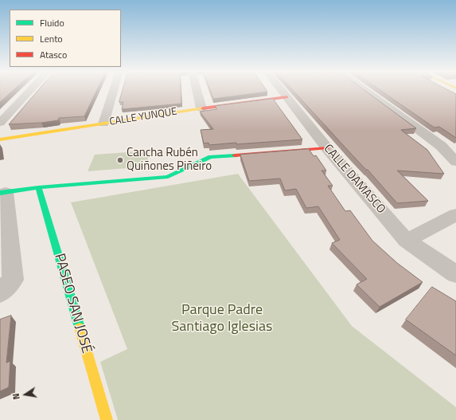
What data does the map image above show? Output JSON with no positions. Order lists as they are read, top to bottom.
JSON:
{
  "streets": {
    "street": ["CALLE YUNQUE", "CALLE DAMASCO", "PASEO SAN JOSÉ"]
  },
  "crossings": [
    ["CALLE YUNQUE", "CALLE DAMASCO"]
  ],
  "parks": ["Parque Padre Santiago Iglesias"],
  "places": ["Cancha Rubén Quiñones Piñeiro"],
  "legend": ["Fluido", "Lento", "Atasco"],
  "north": "left"
}
